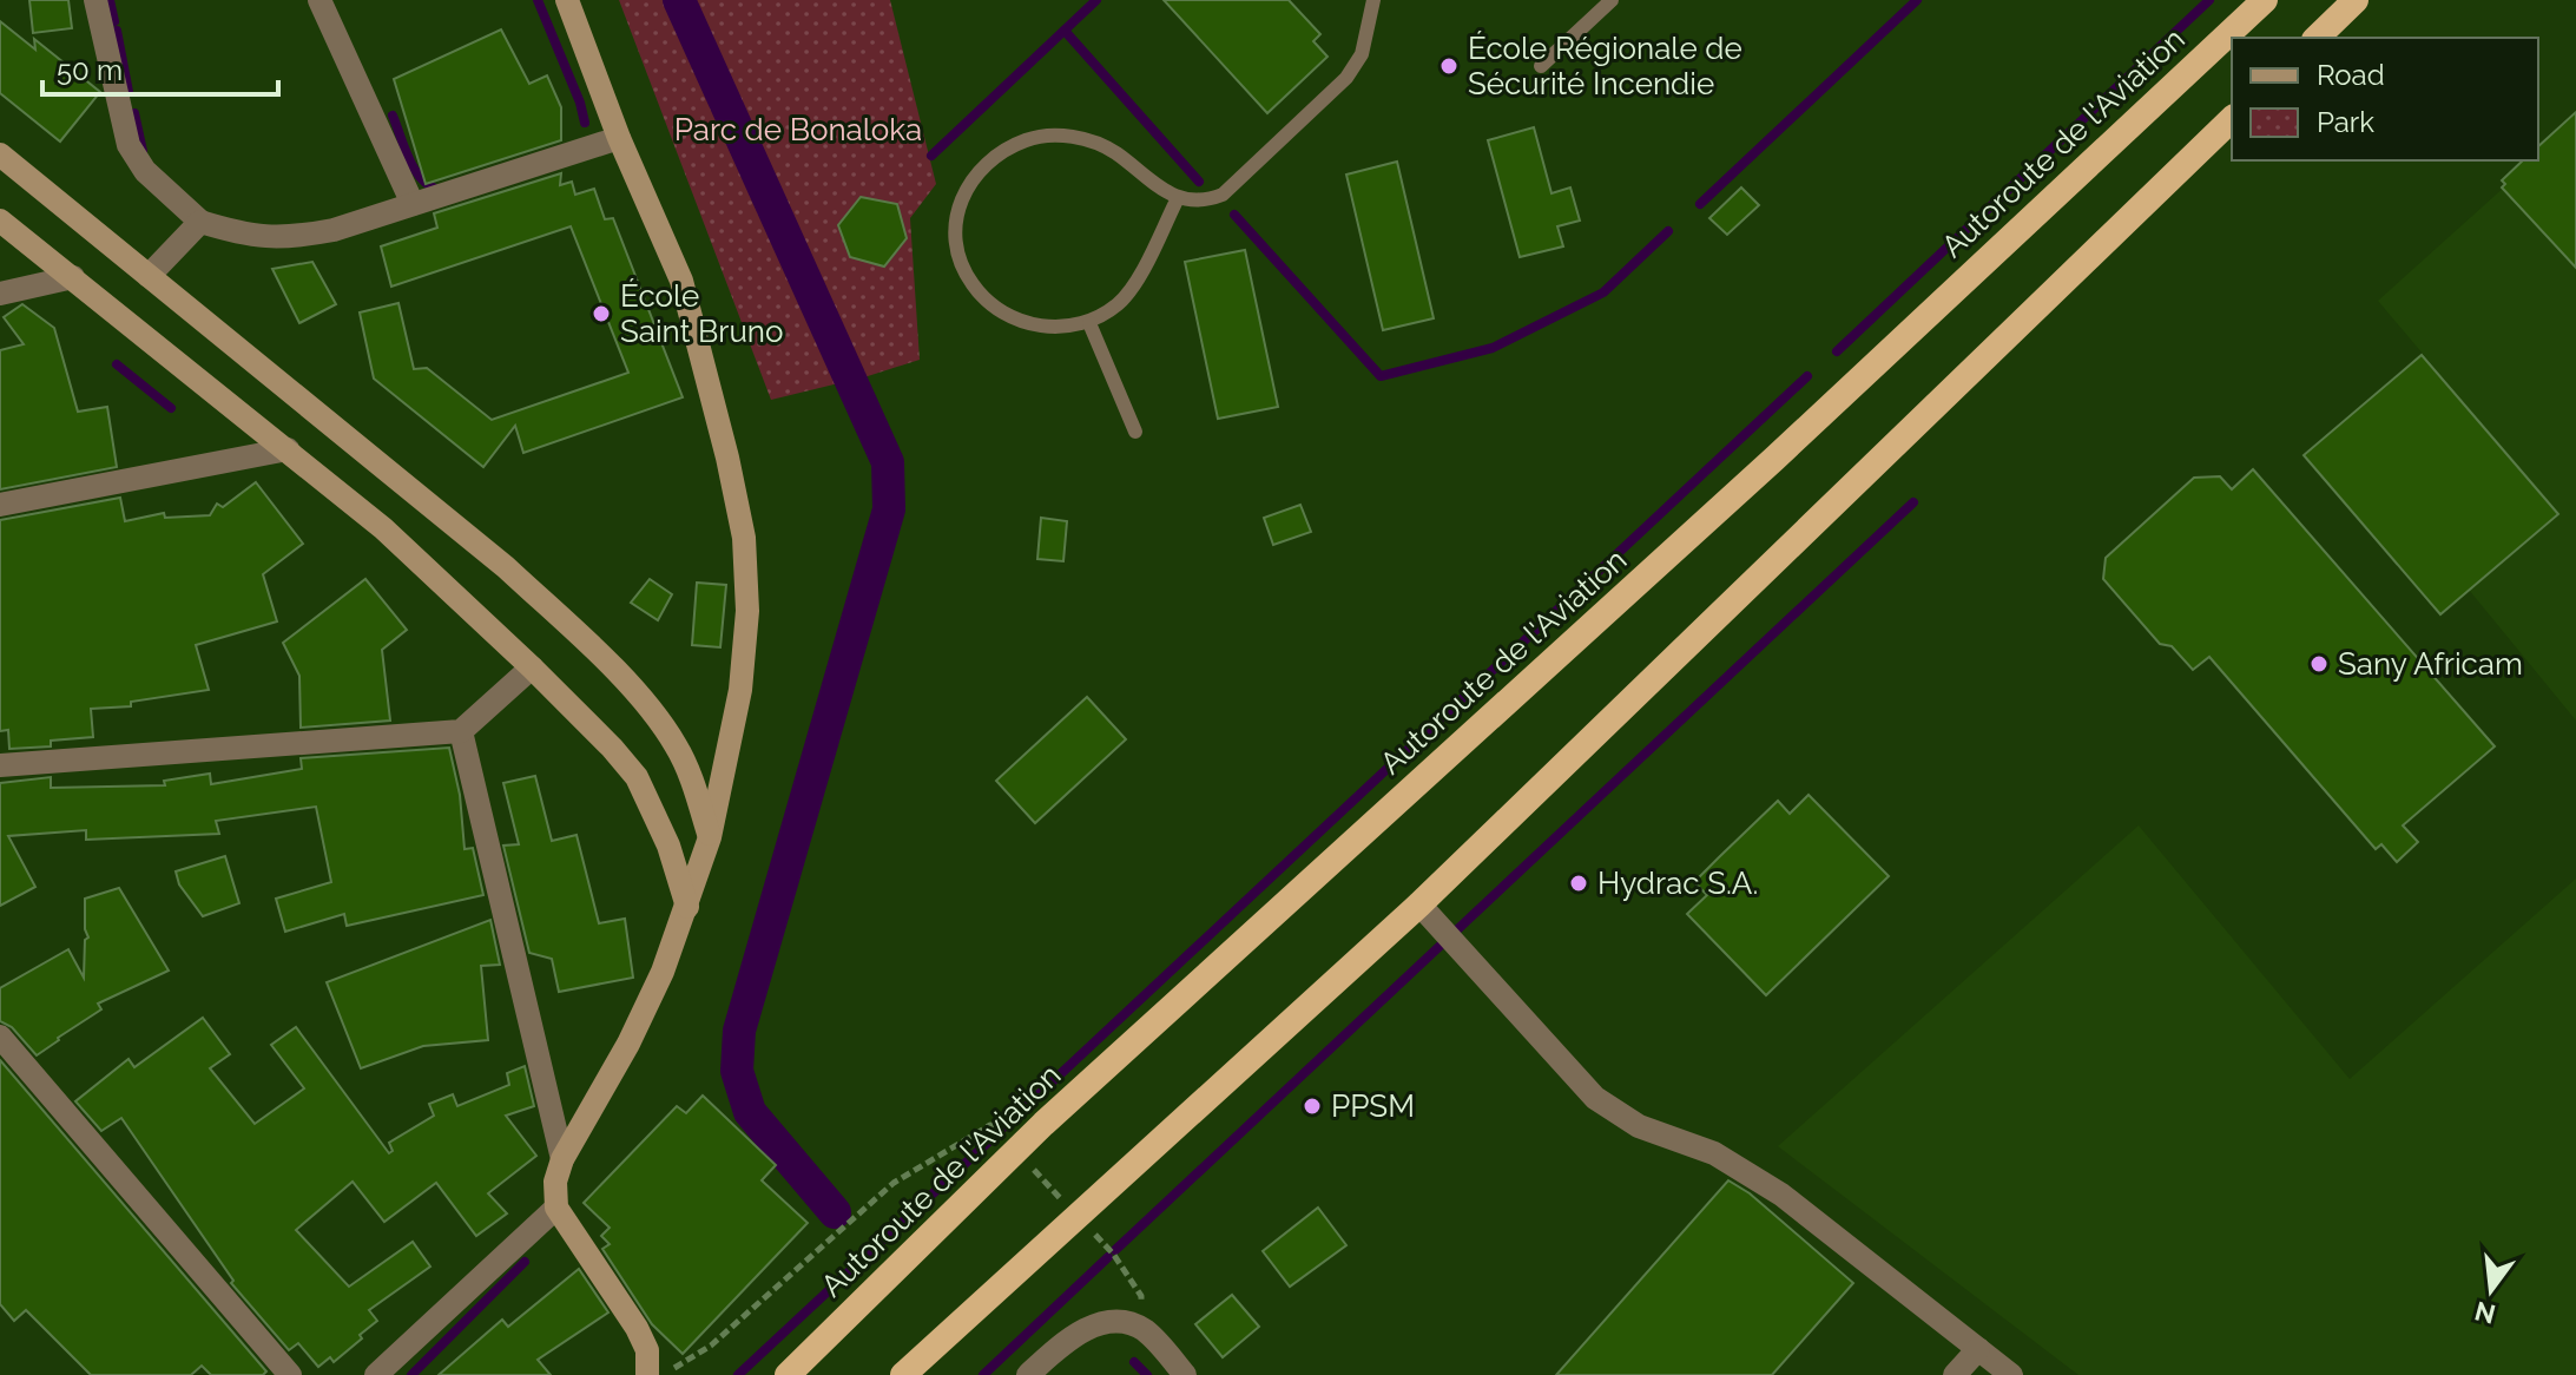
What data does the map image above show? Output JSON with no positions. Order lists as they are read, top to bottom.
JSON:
{
  "streets": {
    "highway": ["Autoroute de l'Aviation"]
  },
  "parks": ["Parc de Bonaloka"],
  "places": [
    "École Régionale de Sécurité Incendie",
    "École Saint Bruno",
    "Sany Africam",
    "Hydrac S.A.",
    "PPSM"
  ],
  "legend": ["Road", "Park"],
  "scale_bar": "50 m",
  "north": "bottom"
}
